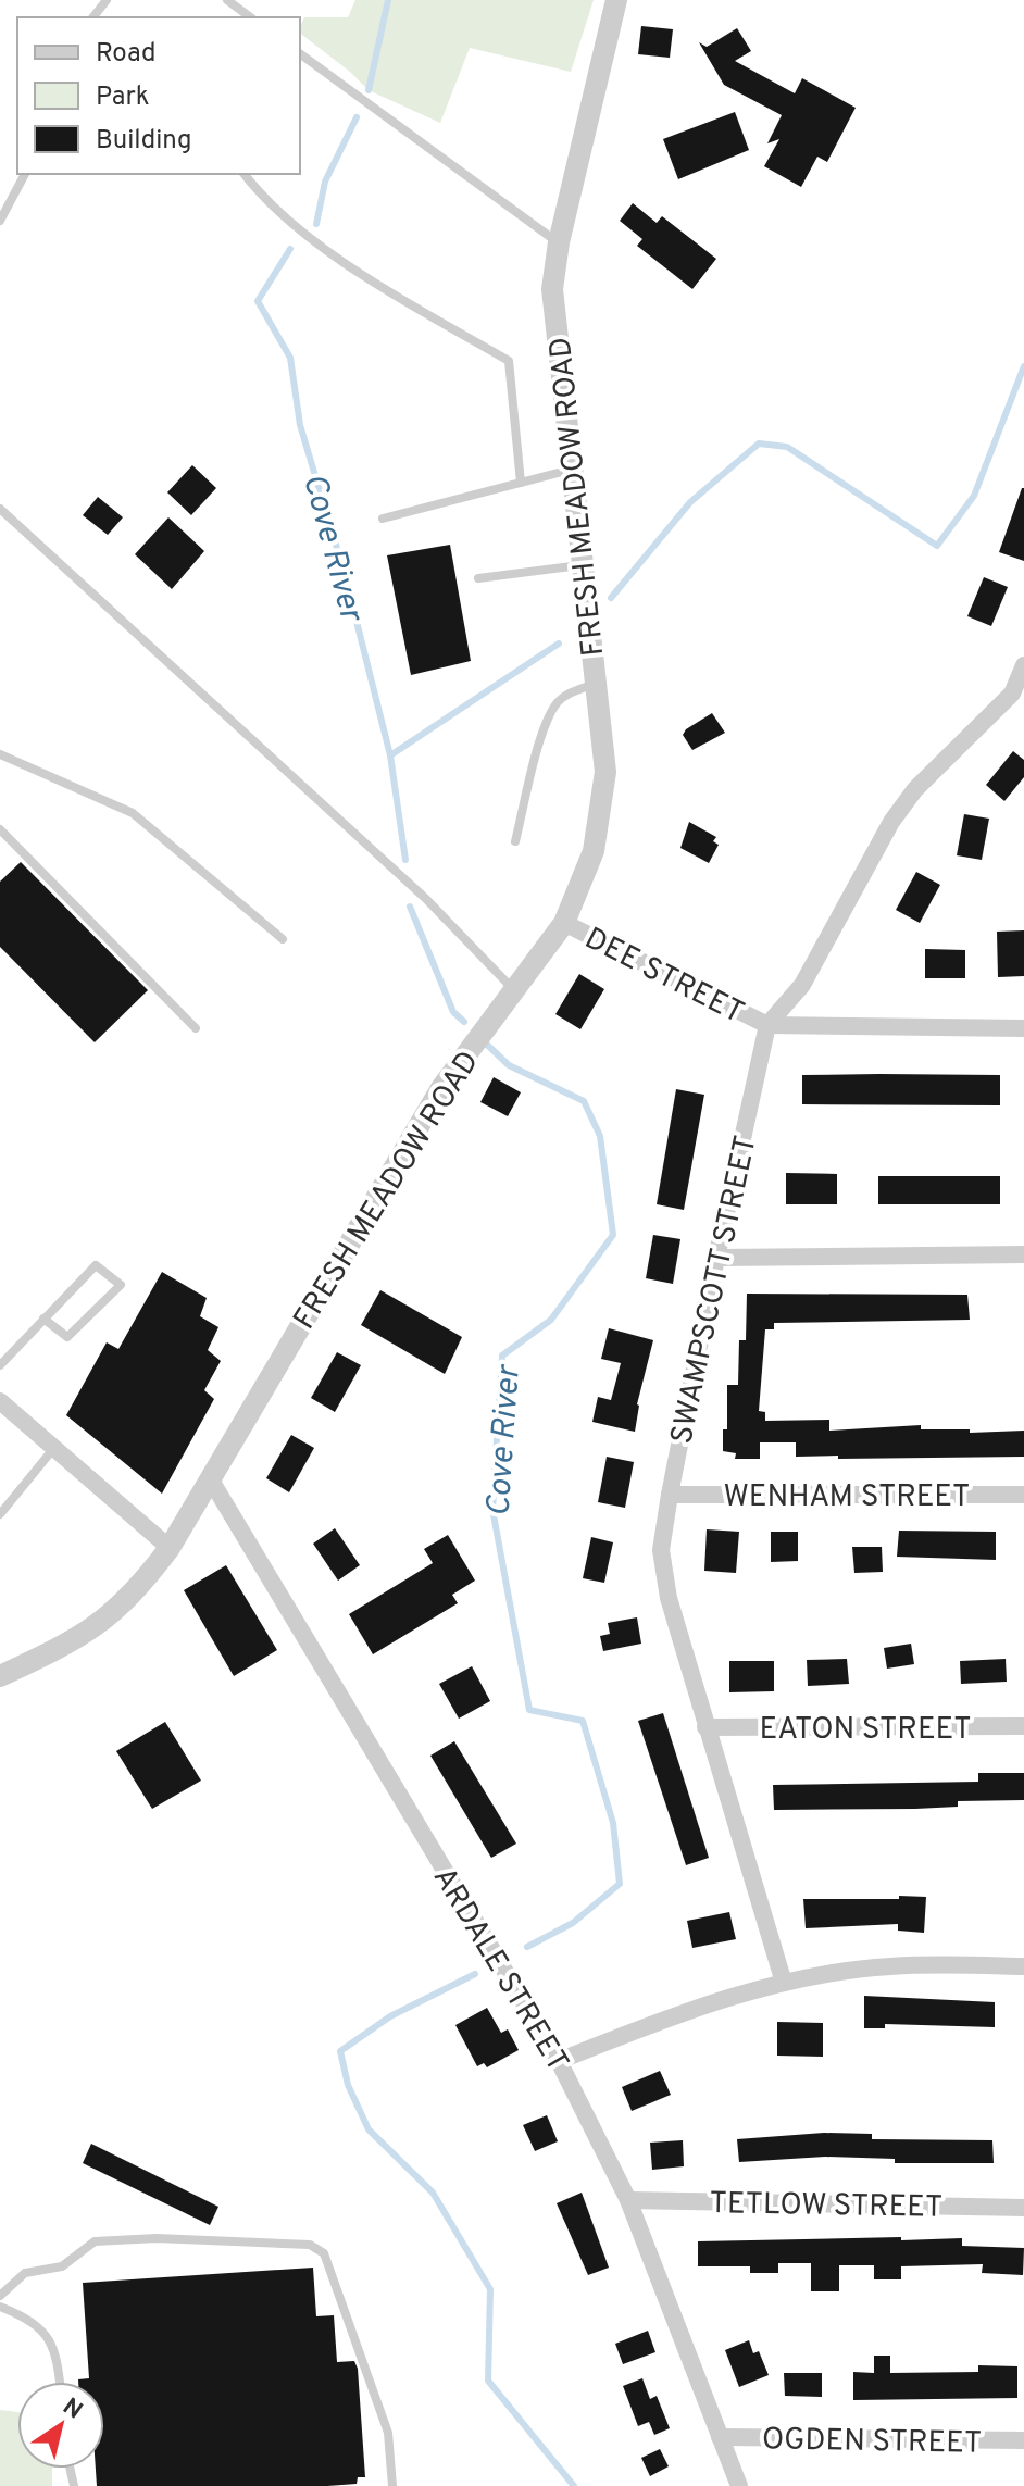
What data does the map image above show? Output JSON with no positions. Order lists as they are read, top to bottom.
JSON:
{
  "streets": {
    "street": [
      "FRESH MEADOW ROAD",
      "DEE STREET",
      "SWAMPSCOTT STREET",
      "WENHAM STREET",
      "EATON STREET",
      "ARDALE STREET",
      "TETLOW STREET",
      "OGDEN STREET"
    ]
  },
  "crossings": [
    ["FRESH MEADOW ROAD", "DEE STREET"],
    ["FRESH MEADOW ROAD", "ARDALE STREET"],
    ["DEE STREET", "SWAMPSCOTT STREET"],
    ["SWAMPSCOTT STREET", "WENHAM STREET"],
    ["SWAMPSCOTT STREET", "EATON STREET"],
    ["ARDALE STREET", "TETLOW STREET"],
    ["ARDALE STREET", "OGDEN STREET"]
  ],
  "water": ["Cove River"],
  "legend": ["Road", "Park", "Building"],
  "north": "top right"
}
